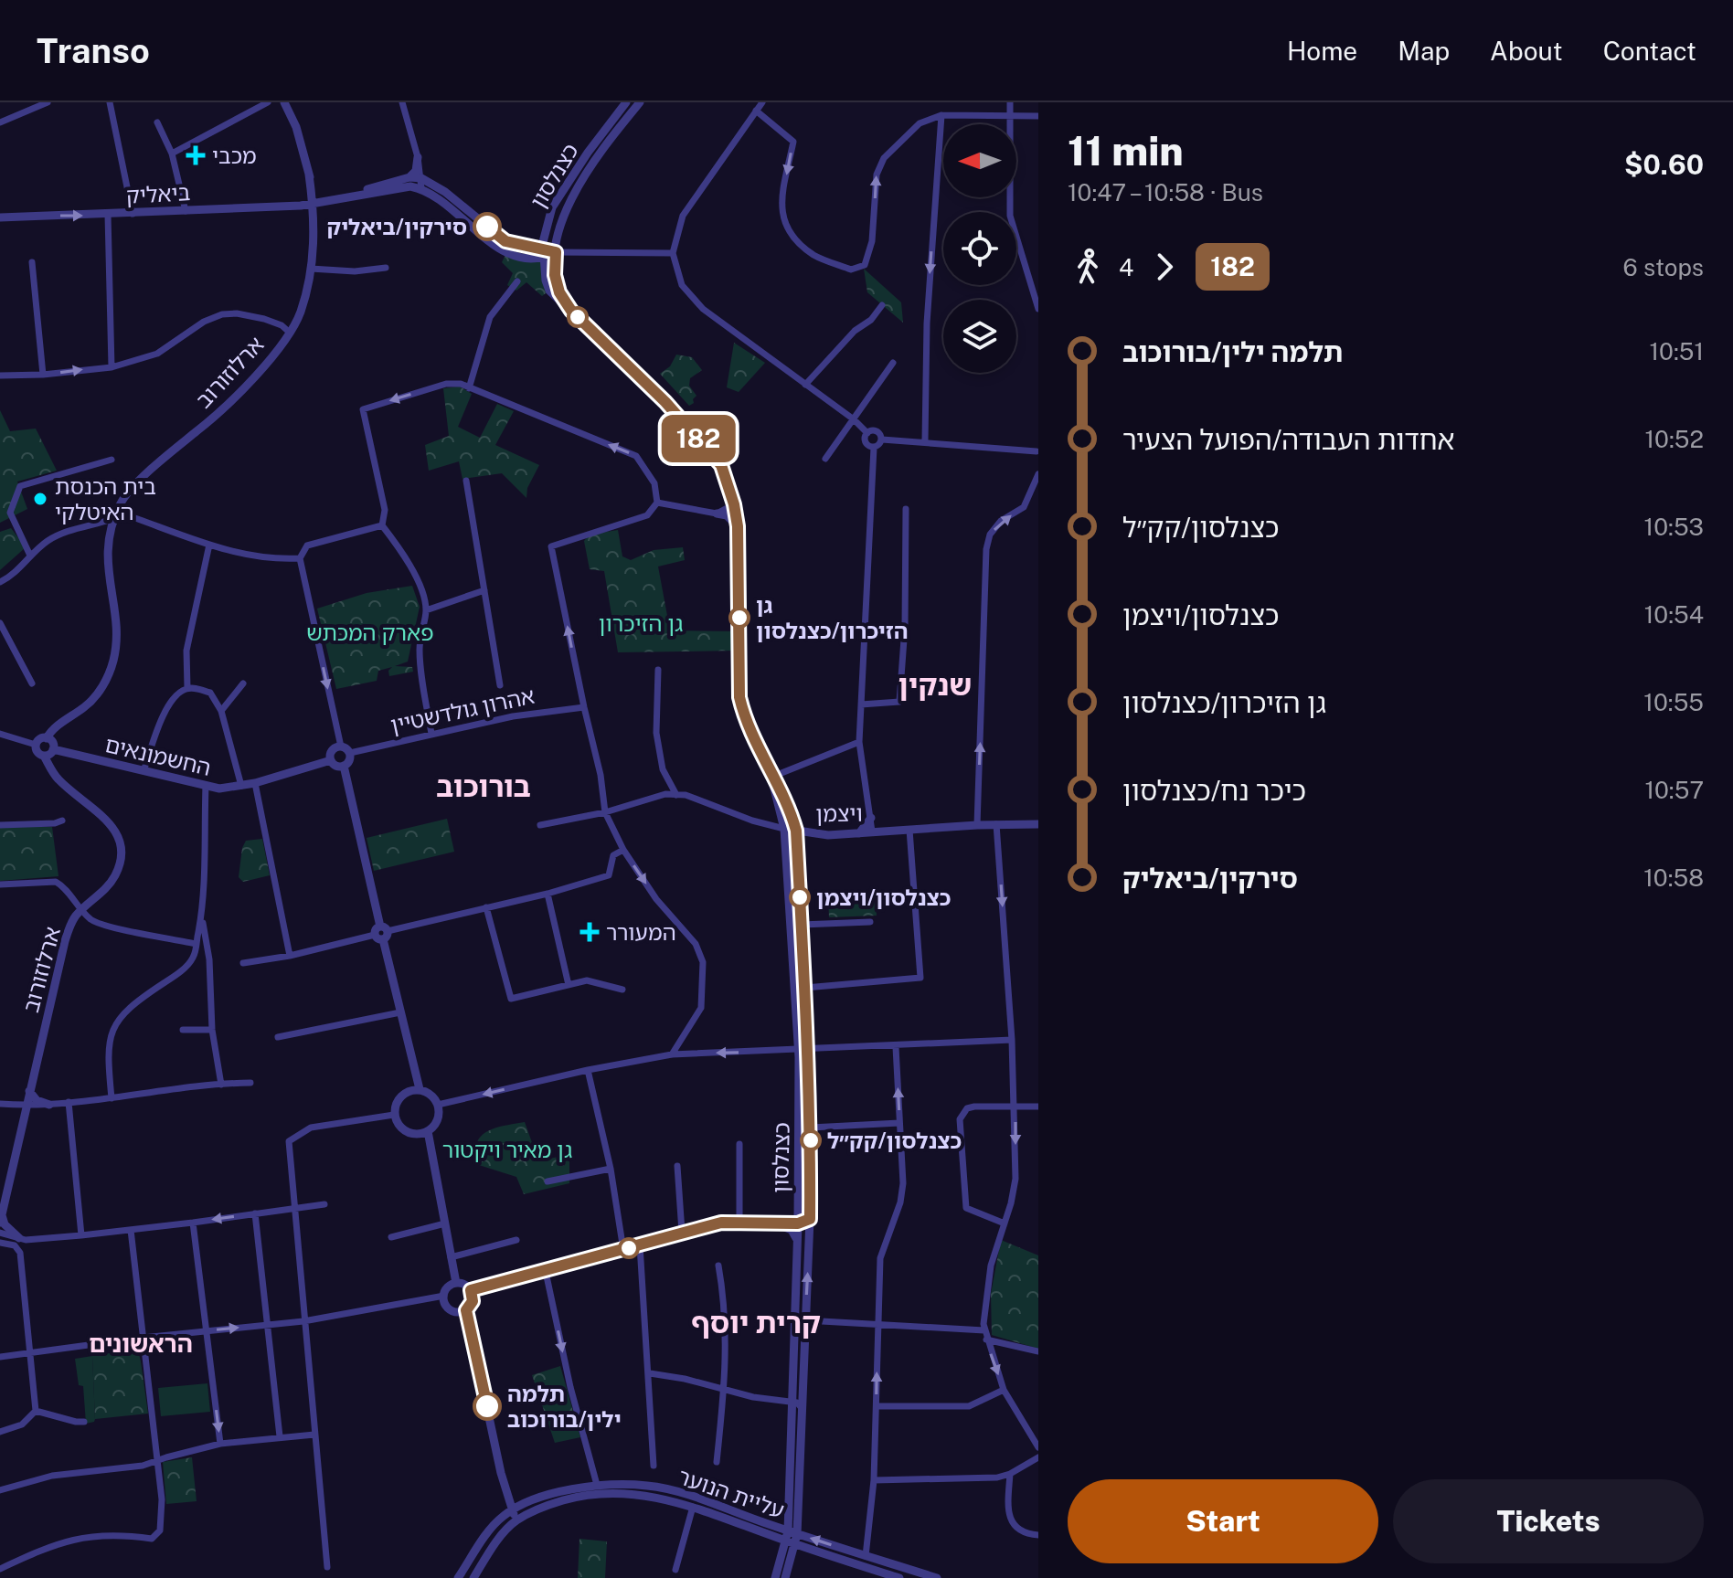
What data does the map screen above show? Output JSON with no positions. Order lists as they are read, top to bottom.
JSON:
{
  "streets": {
    "street": [
      "כצנלסון",
      "ביאליק",
      "ארלוזורוב",
      "אהרון גולדשטיין",
      "החשמונאים",
      "ויצמן",
      "עליית הנוער"
    ]
  },
  "crossings": [
    ["כצנלסון", "ויצמן"],
    ["כצנלסון", "עליית הנוער"],
    ["ביאליק", "ארלוזורוב"],
    ["ארלוזורוב", "החשמונאים"]
  ],
  "districts": [
    "שנקין",
    "בורוכוב",
    "קרית יוסף",
    "הראשונים"
  ],
  "parks": ["גן הזיכרון", "פארק המכתש", "גן מאיר ויקטור"],
  "places": {
    "health": ["מכבי", "המעורר"],
    "other": [
      "סירקין/ביאליק",
      "בית הכנסת האיטלקי",
      "גן הזיכרון/כצנלסון",
      "כצנלסון/ויצמן",
      "כצנלסון/קק״ל",
      "תלמה ילין/בורוכוב"
    ]
  },
  "lines": ["bus line 182"],
  "north": "left",
  "page": {
    "header": "Transo",
    "nav": [
      "Home",
      "Map",
      "About",
      "Contact"
    ],
    "on_map": "182",
    "heading": ["11 min", "10:47 – 10:58 · Bus", "$0.60"],
    "legs": ["4", "182", "6 stops"],
    "list": [
      {
        "name": "תלמה ילין/בורוכוב",
        "value": "10:51"
      },
      {
        "name": "אחדות העבודה/הפועל הצעיר",
        "value": "10:52"
      },
      {
        "name": "כצנלסון/קק״ל",
        "value": "10:53"
      },
      {
        "name": "כצנלסון/ויצמן",
        "value": "10:54"
      },
      {
        "name": "גן הזיכרון/כצנלסון",
        "value": "10:55"
      },
      {
        "name": "כיכר נח/כצנלסון",
        "value": "10:57"
      },
      {
        "name": "סירקין/ביאליק",
        "value": "10:58"
      }
    ],
    "buttons": ["Start", "Tickets"]
  }
}
